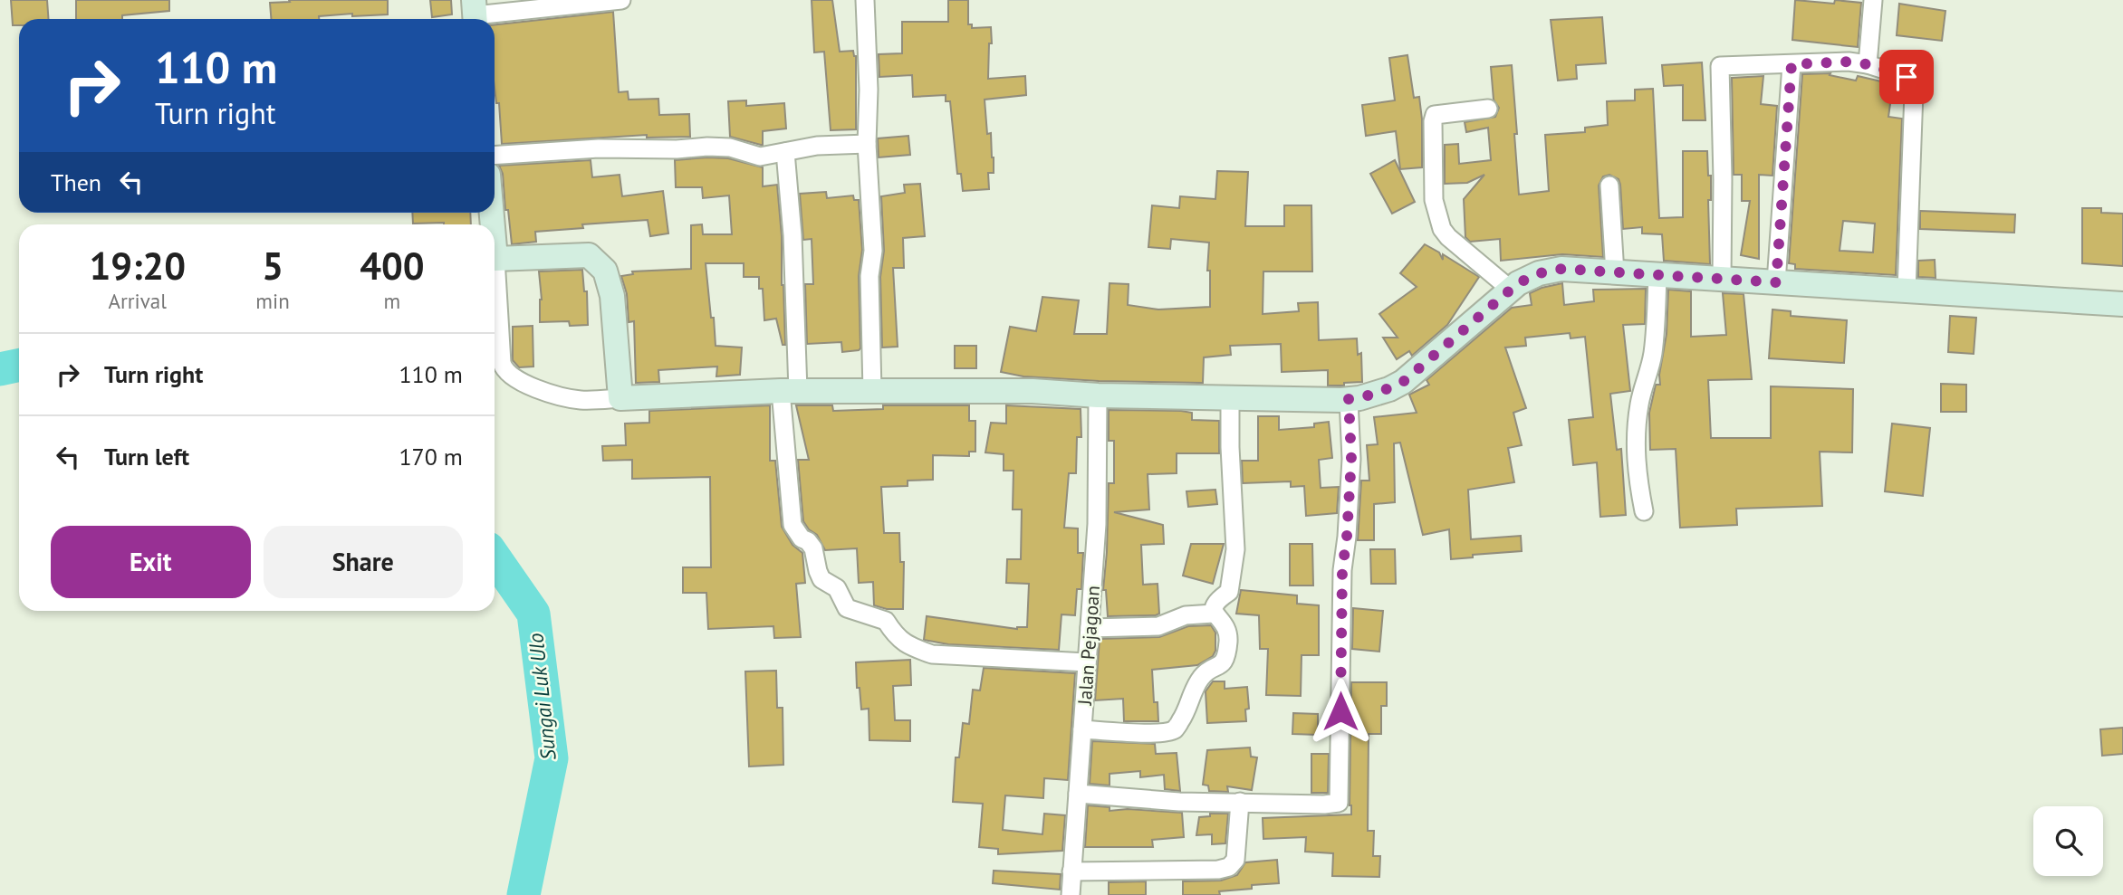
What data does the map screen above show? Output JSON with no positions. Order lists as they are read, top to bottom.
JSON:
{
  "streets": {
    "street": ["Jalan Pejagoan"]
  },
  "water": ["Sungai Luk Ulo"],
  "page": {
    "turn": ["110 m", "Turn right"],
    "then": "Then",
    "eta": [
      "19:20",
      "Arrival",
      "5",
      "min",
      "400",
      "m"
    ],
    "list": [
      {
        "name": "Turn right",
        "value": "110 m"
      },
      {
        "name": "Turn left",
        "value": "170 m"
      }
    ],
    "buttons": ["Exit", "Share"]
  }
}
